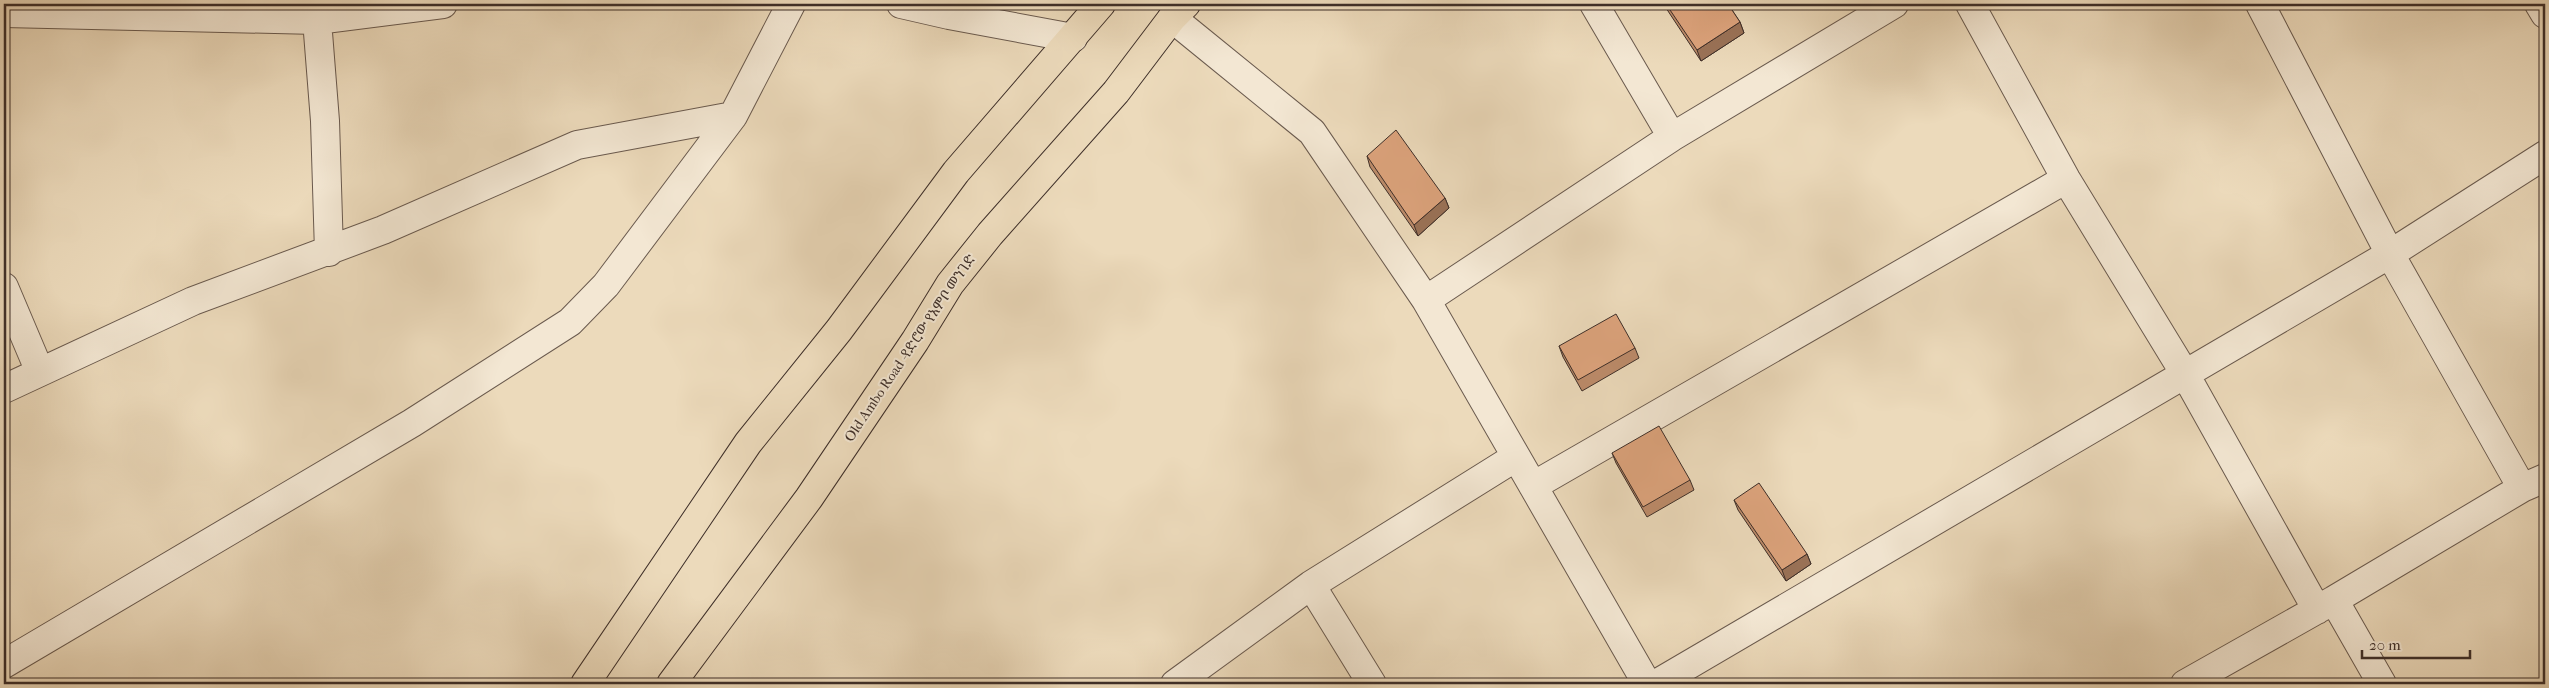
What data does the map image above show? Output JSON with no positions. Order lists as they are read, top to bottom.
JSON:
{
  "streets": {
    "main road": ["Old Ambo Road -የድሮው የአምቦ መንገድ"]
  },
  "scale_bar": "20 m"
}
